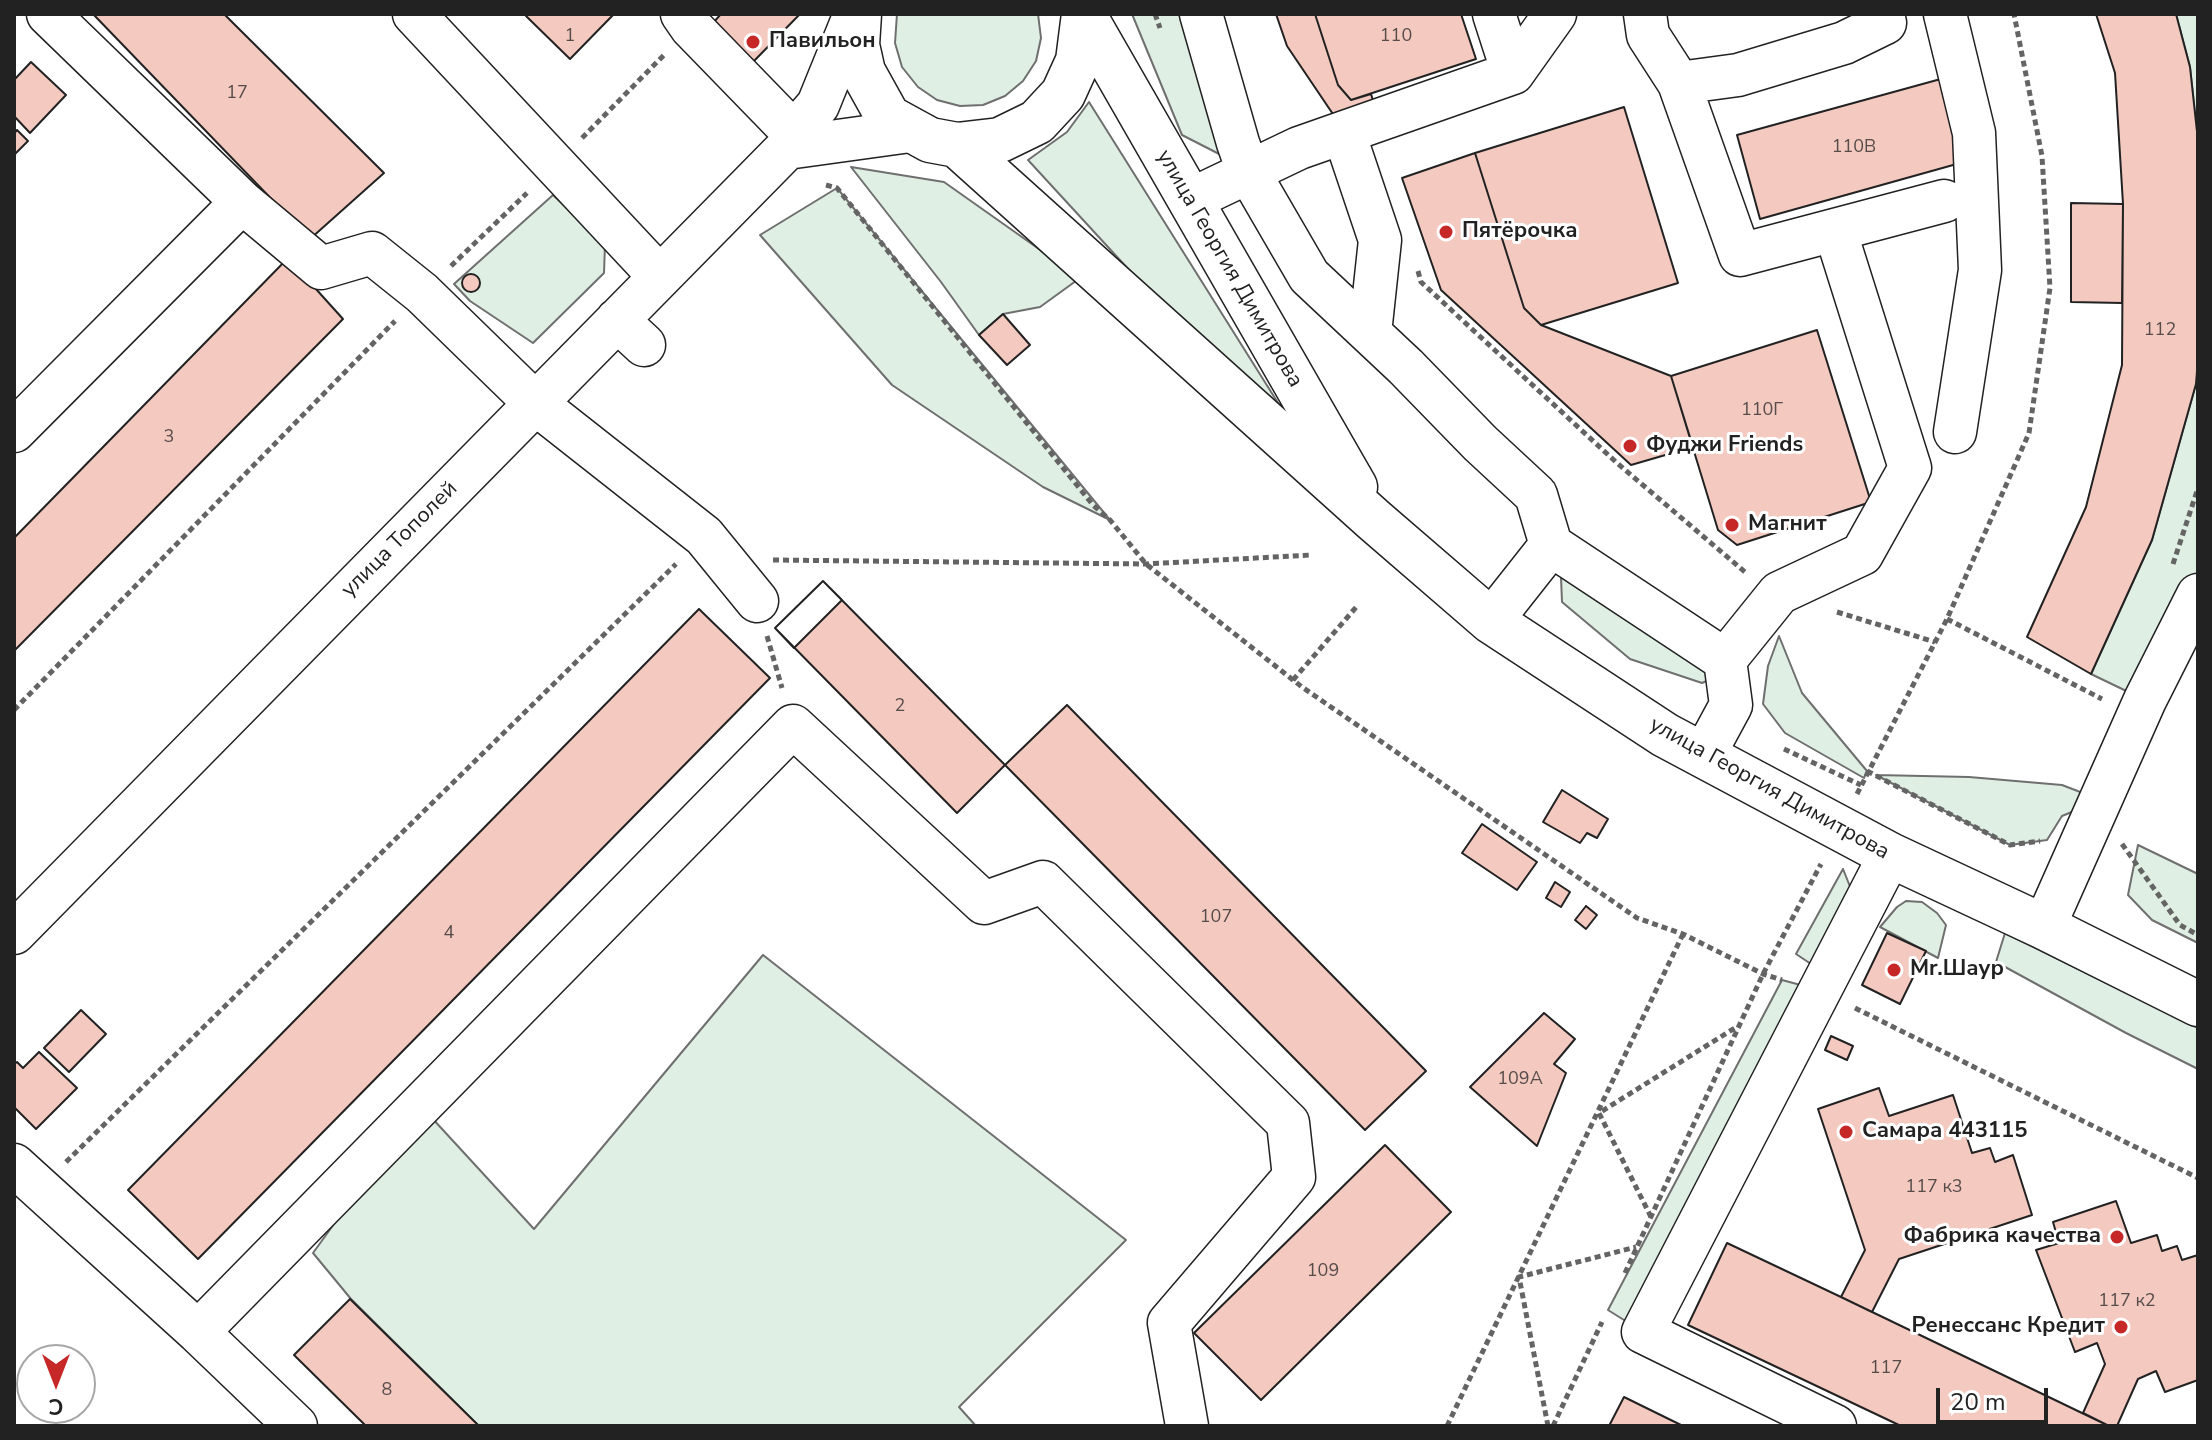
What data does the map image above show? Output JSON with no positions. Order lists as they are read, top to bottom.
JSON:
{
  "streets": {
    "main road": ["улица Георгия Димитрова"],
    "street": ["улица Тополей"]
  },
  "places": [
    "Павильон",
    "Пятёрочка",
    "Фуджи Friends",
    "Магнит",
    "Mr.Шаур",
    "Самара 443115",
    "Фабрика качества",
    "Ренессанс Кредит"
  ],
  "house_numbers": [
    "1",
    "110",
    "17",
    "110В",
    "112",
    "110Г",
    "3",
    "2",
    "107",
    "4",
    "109А",
    "117 к3",
    "109",
    "117 к2",
    "117",
    "8"
  ],
  "scale_bar": "20 m",
  "north": "bottom"
}
